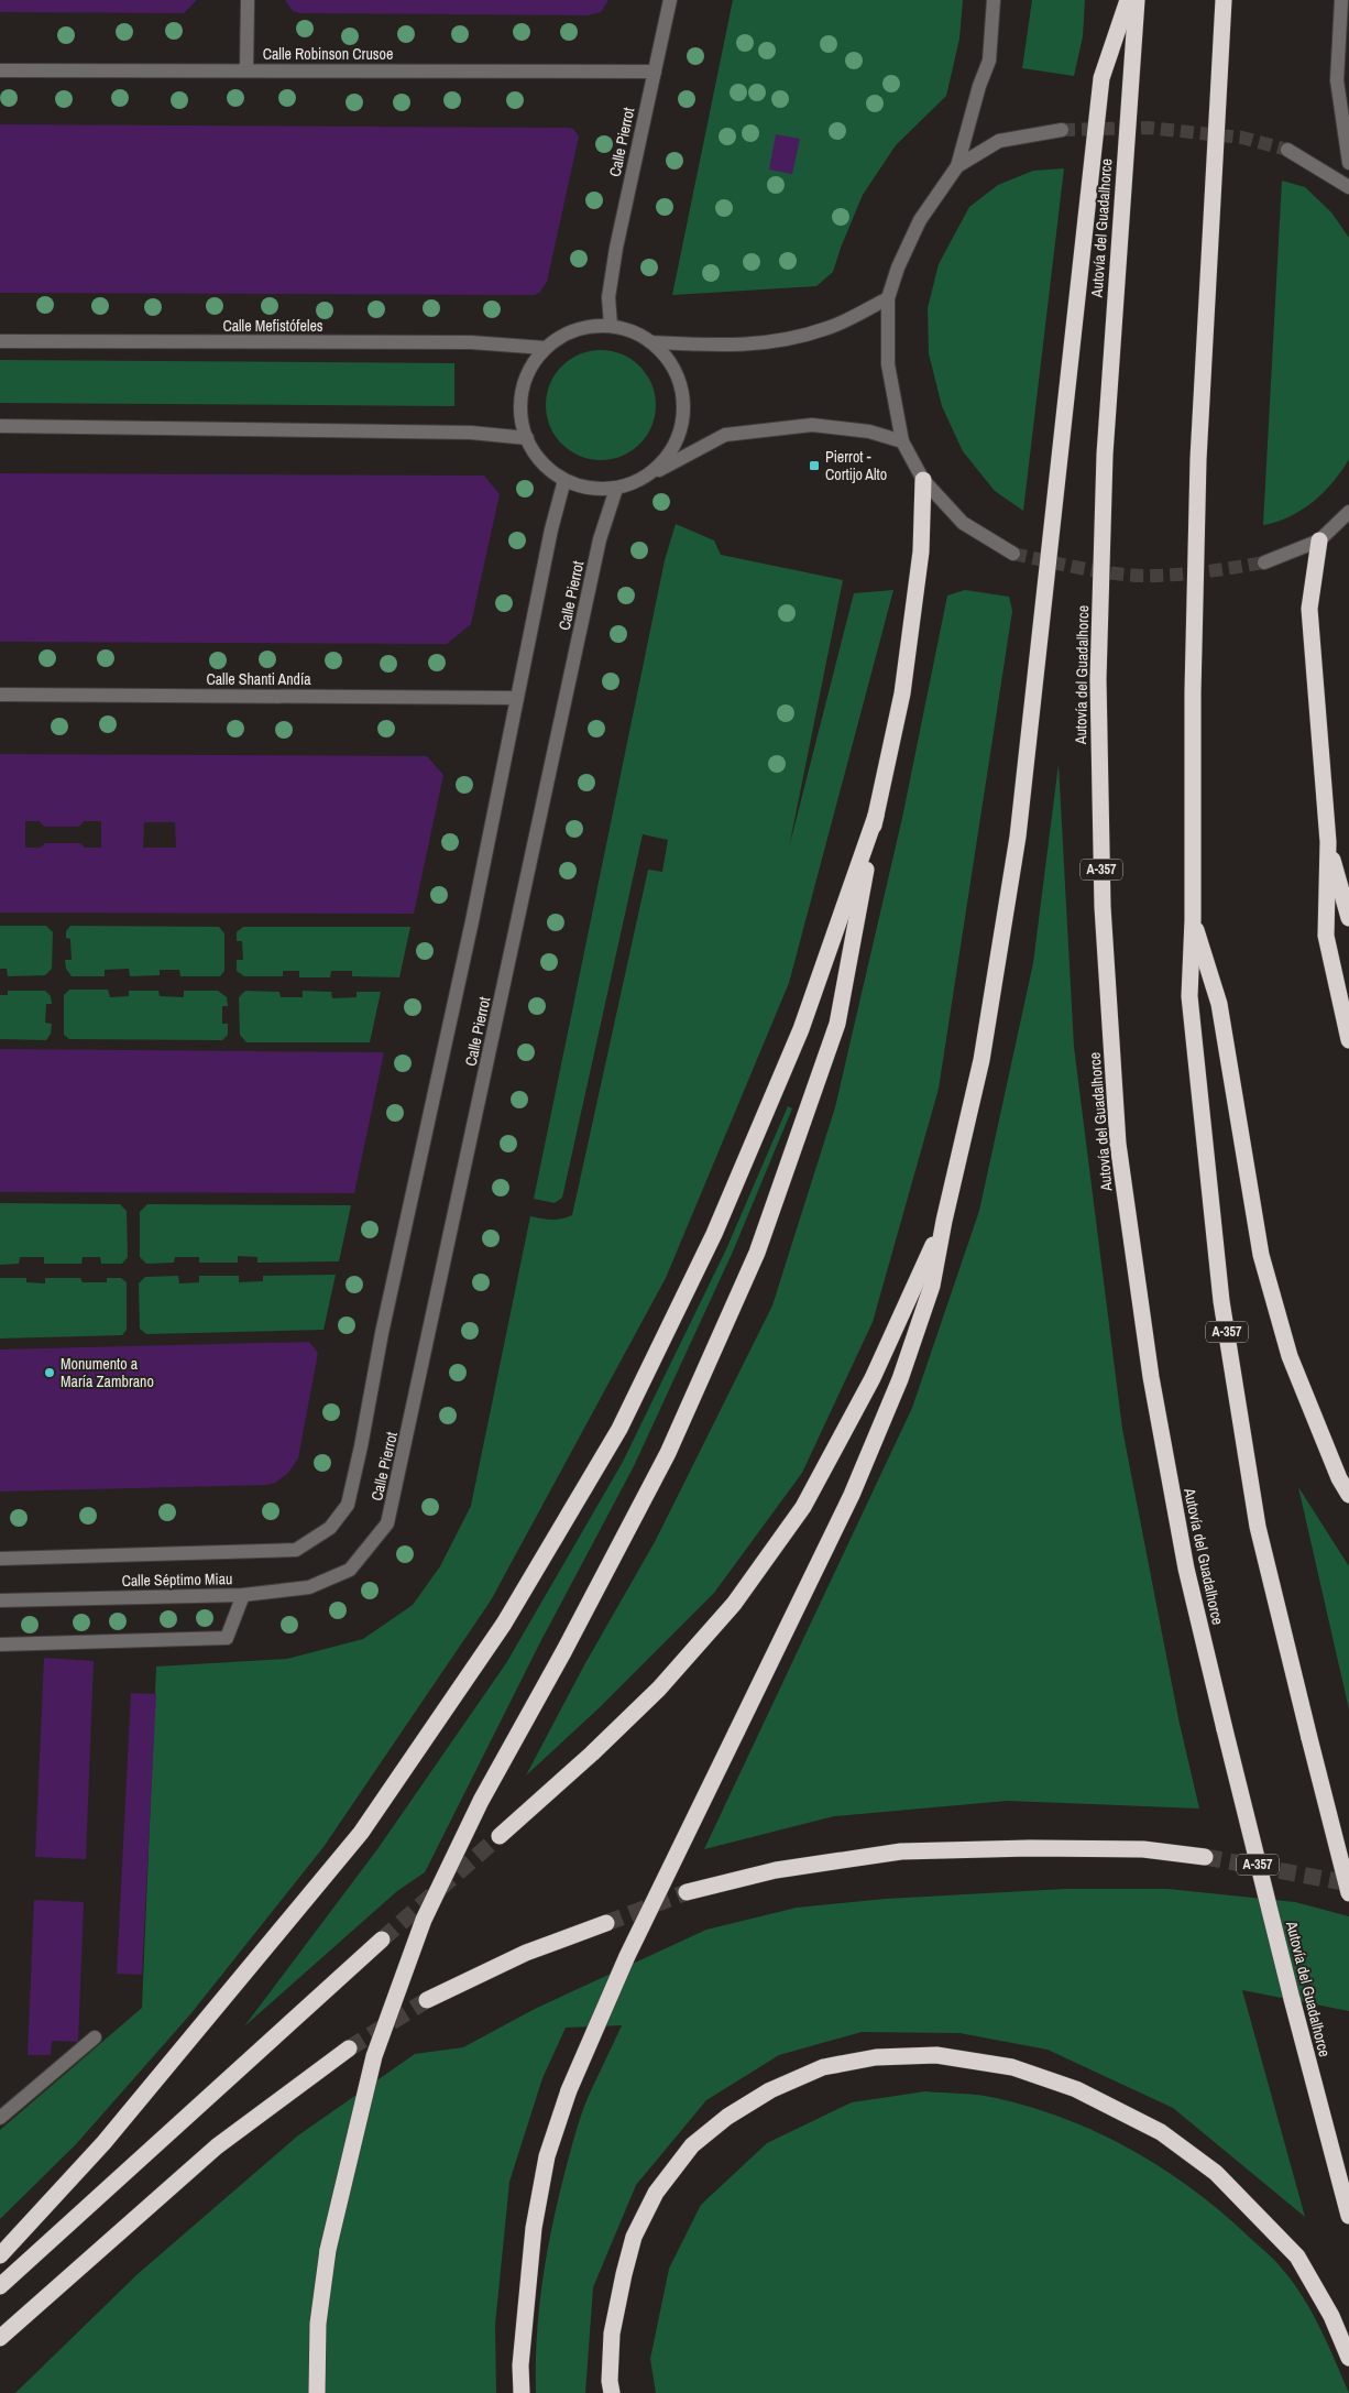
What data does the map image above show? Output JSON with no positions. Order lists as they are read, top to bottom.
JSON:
{
  "streets": {
    "highway": ["Autovía del Guadalhorce", "A-357"],
    "street": [
      "Calle Robinson Crusoe",
      "Calle Pierrot",
      "Calle Mefistófeles",
      "Calle Shanti Andía",
      "Calle Séptimo Miau"
    ]
  },
  "crossings": [
    ["Calle Robinson Crusoe", "Calle Pierrot"],
    ["Calle Pierrot", "Calle Mefistófeles"],
    ["Calle Pierrot", "Calle Shanti Andía"],
    ["Calle Pierrot", "Calle Séptimo Miau"]
  ],
  "places": {
    "transit": ["Pierrot - Cortijo Alto"],
    "other": ["Monumento a María Zambrano"]
  }
}
